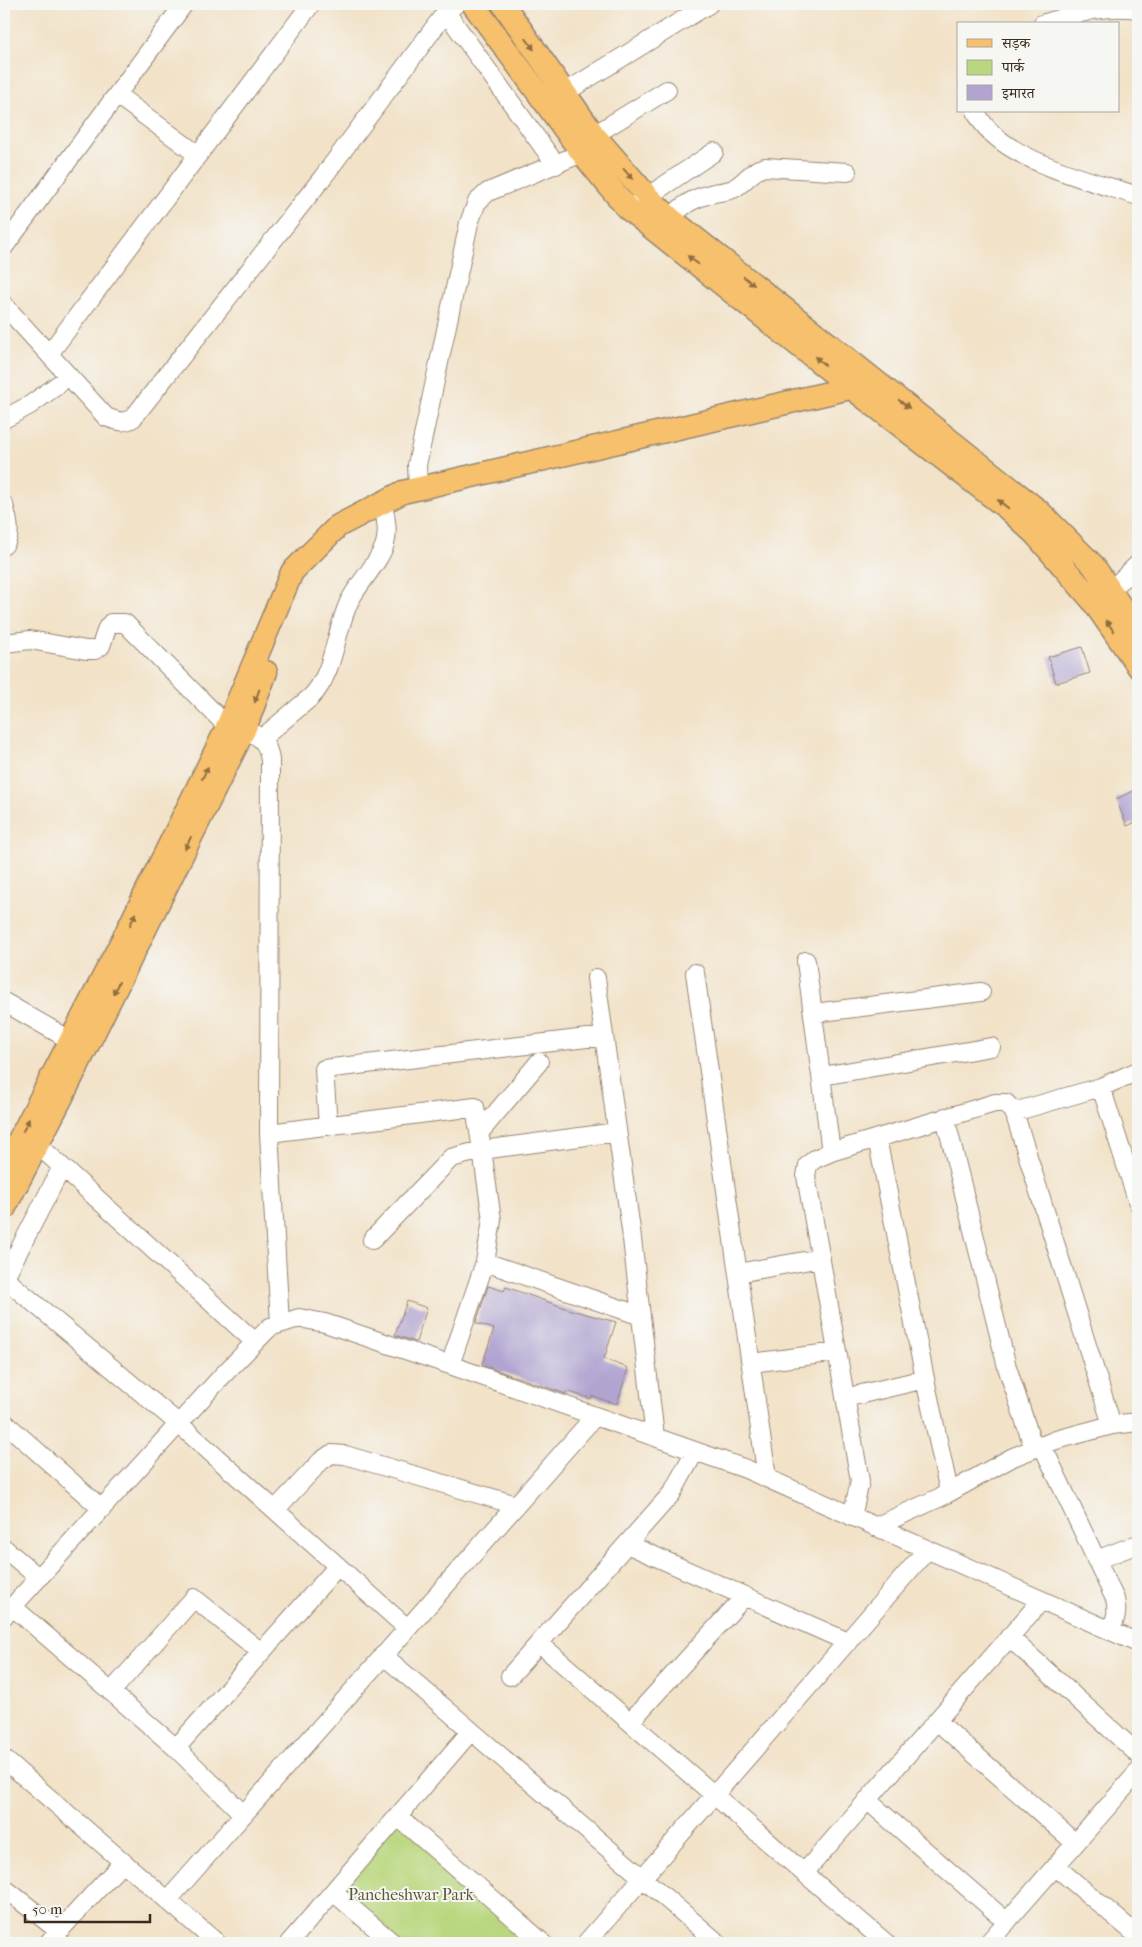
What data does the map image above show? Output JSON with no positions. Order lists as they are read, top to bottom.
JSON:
{
  "parks": ["Pancheshwar Park"],
  "legend": ["सड़क", "पार्क", "इमारत"],
  "scale_bar": "50 m"
}
